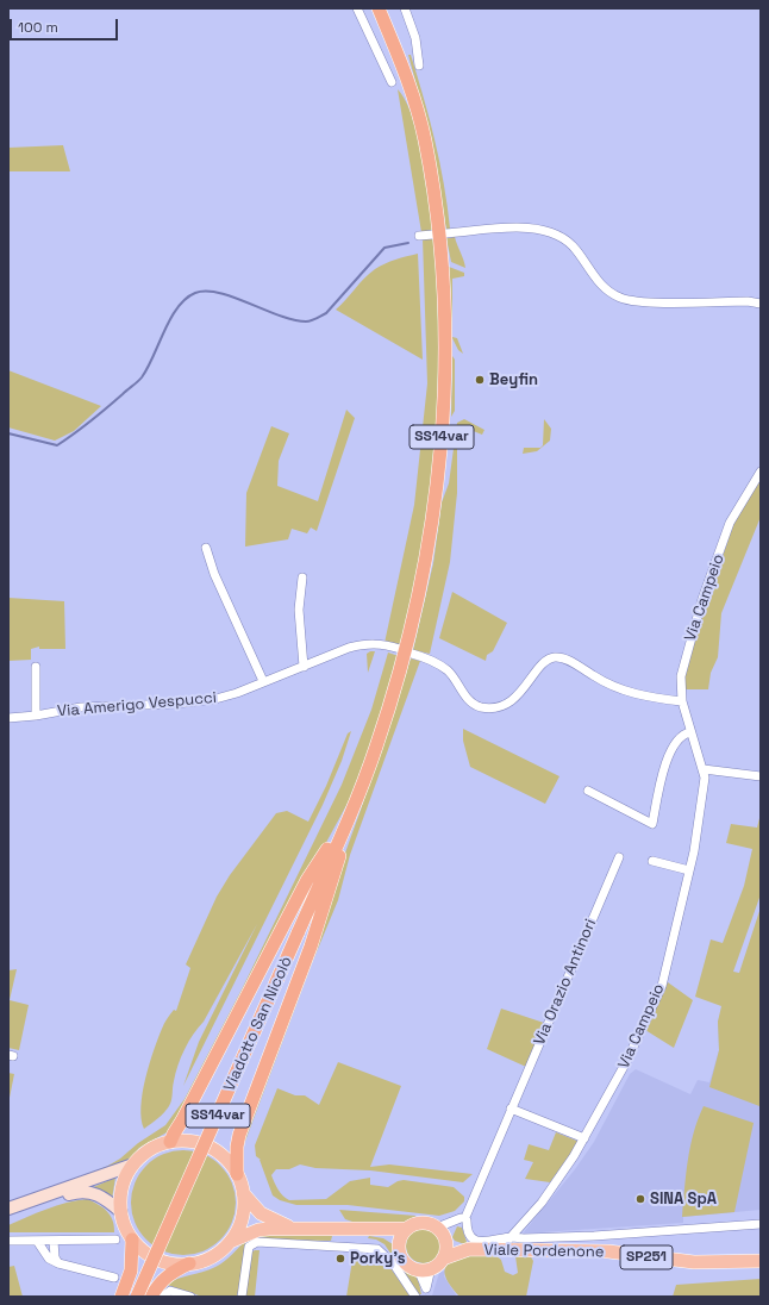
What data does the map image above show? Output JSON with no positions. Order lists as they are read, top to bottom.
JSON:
{
  "streets": {
    "highway": ["SS14var", "Viadotto San Nicolò"],
    "main road": ["Viale Pordenone", "SP251"],
    "street": ["Via Campeio", "Via Amerigo Vespucci", "Via Orazio Antinori"]
  },
  "crossings": [
    ["SS14var", "Viadotto San Nicolò"],
    ["Via Campeio", "Viale Pordenone"]
  ],
  "places": ["Beyfin", "SINA SpA", "Porky's"],
  "scale_bar": "100 m"
}
